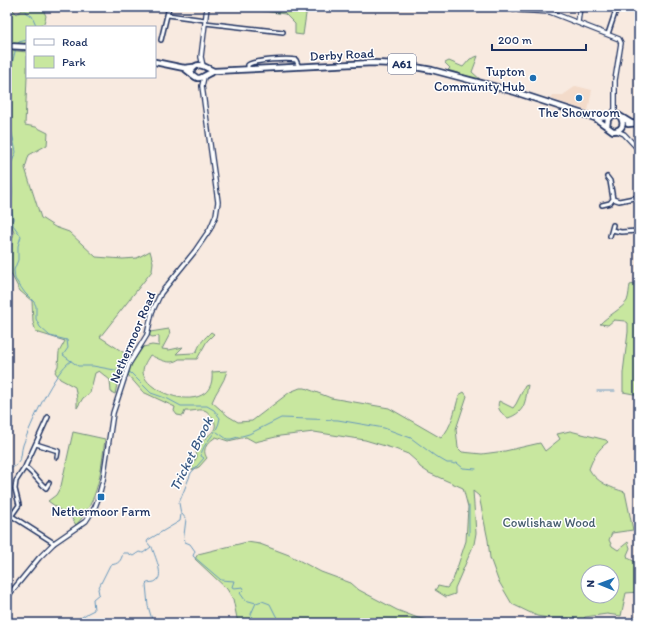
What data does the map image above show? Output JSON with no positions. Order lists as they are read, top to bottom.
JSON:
{
  "streets": {
    "highway": ["Derby Road", "A61"],
    "street": ["Nethermoor Road"]
  },
  "crossings": [
    ["Derby Road", "A61"],
    ["A61", "Nethermoor Road"]
  ],
  "water": ["Tricket Brook"],
  "parks": ["Cowlishaw Wood"],
  "places": {
    "other": ["Tupton Community Hub", "The Showroom"],
    "transit": ["Nethermoor Farm"]
  },
  "legend": ["Road", "Park"],
  "scale_bar": "200 m",
  "north": "left"
}
